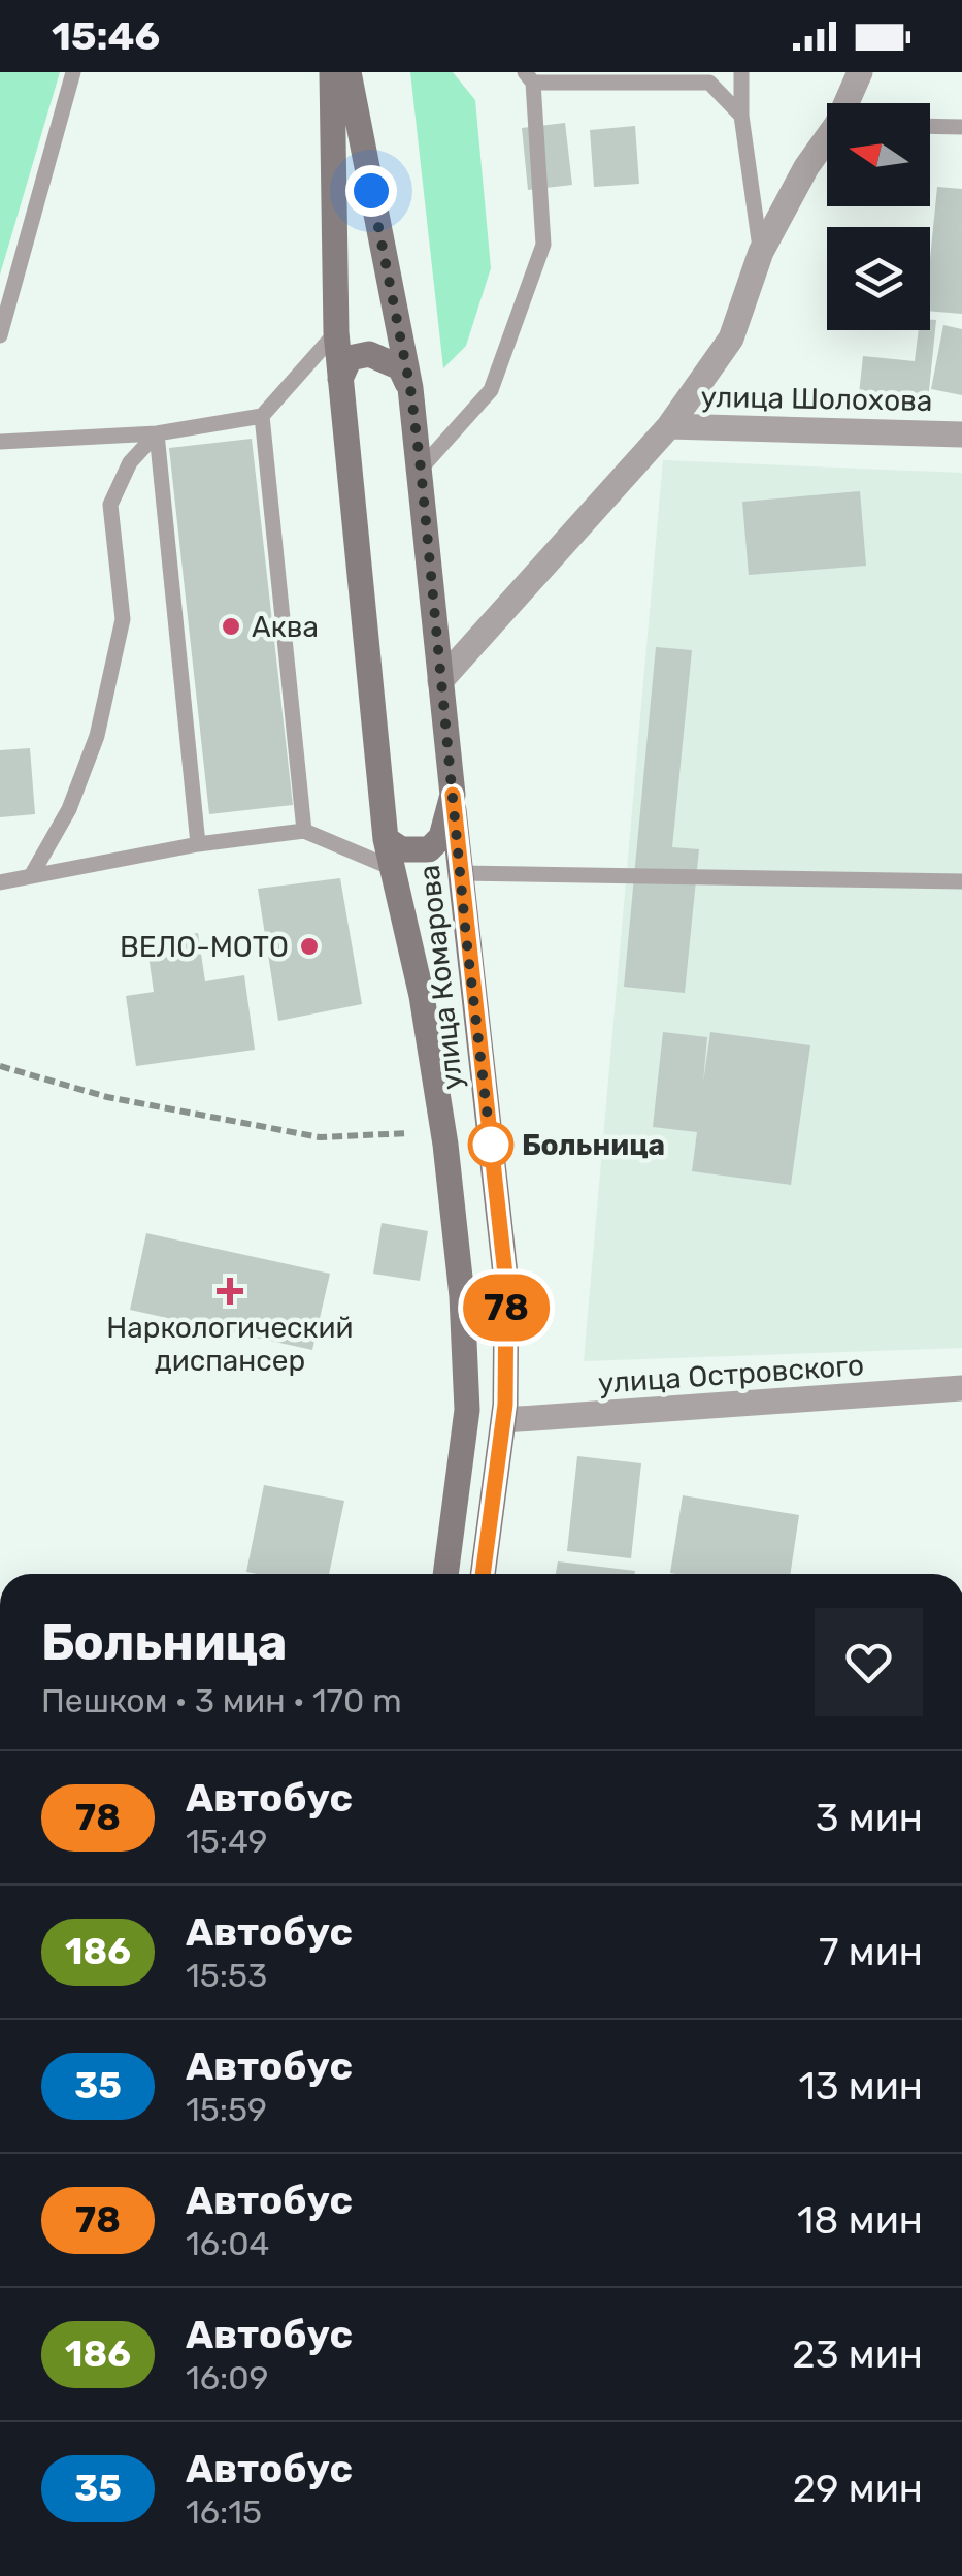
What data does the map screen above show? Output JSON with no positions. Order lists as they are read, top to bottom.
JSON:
{
  "streets": {
    "street": ["улица Шолохова", "улица Комарова", "улица Островского"]
  },
  "crossings": [
    ["улица Комарова", "улица Островского"]
  ],
  "places": {
    "other": ["Аква", "ВЕЛО-МОТО", "Больница"],
    "health": ["Наркологический диспансер"]
  },
  "lines": ["bus line 78"],
  "north": "left",
  "page": {
    "status": "15:46",
    "on_map": "78",
    "heading": ["Больница", "Пешком · 3 мин · 170 m"],
    "list": [
      {
        "mark": "78",
        "name": "Автобус",
        "note": "15:49",
        "value": "3 мин"
      },
      {
        "mark": "186",
        "name": "Автобус",
        "note": "15:53",
        "value": "7 мин"
      },
      {
        "mark": "35",
        "name": "Автобус",
        "note": "15:59",
        "value": "13 мин"
      },
      {
        "mark": "78",
        "name": "Автобус",
        "note": "16:04",
        "value": "18 мин"
      },
      {
        "mark": "186",
        "name": "Автобус",
        "note": "16:09",
        "value": "23 мин"
      },
      {
        "mark": "35",
        "name": "Автобус",
        "note": "16:15",
        "value": "29 мин"
      }
    ]
  }
}
